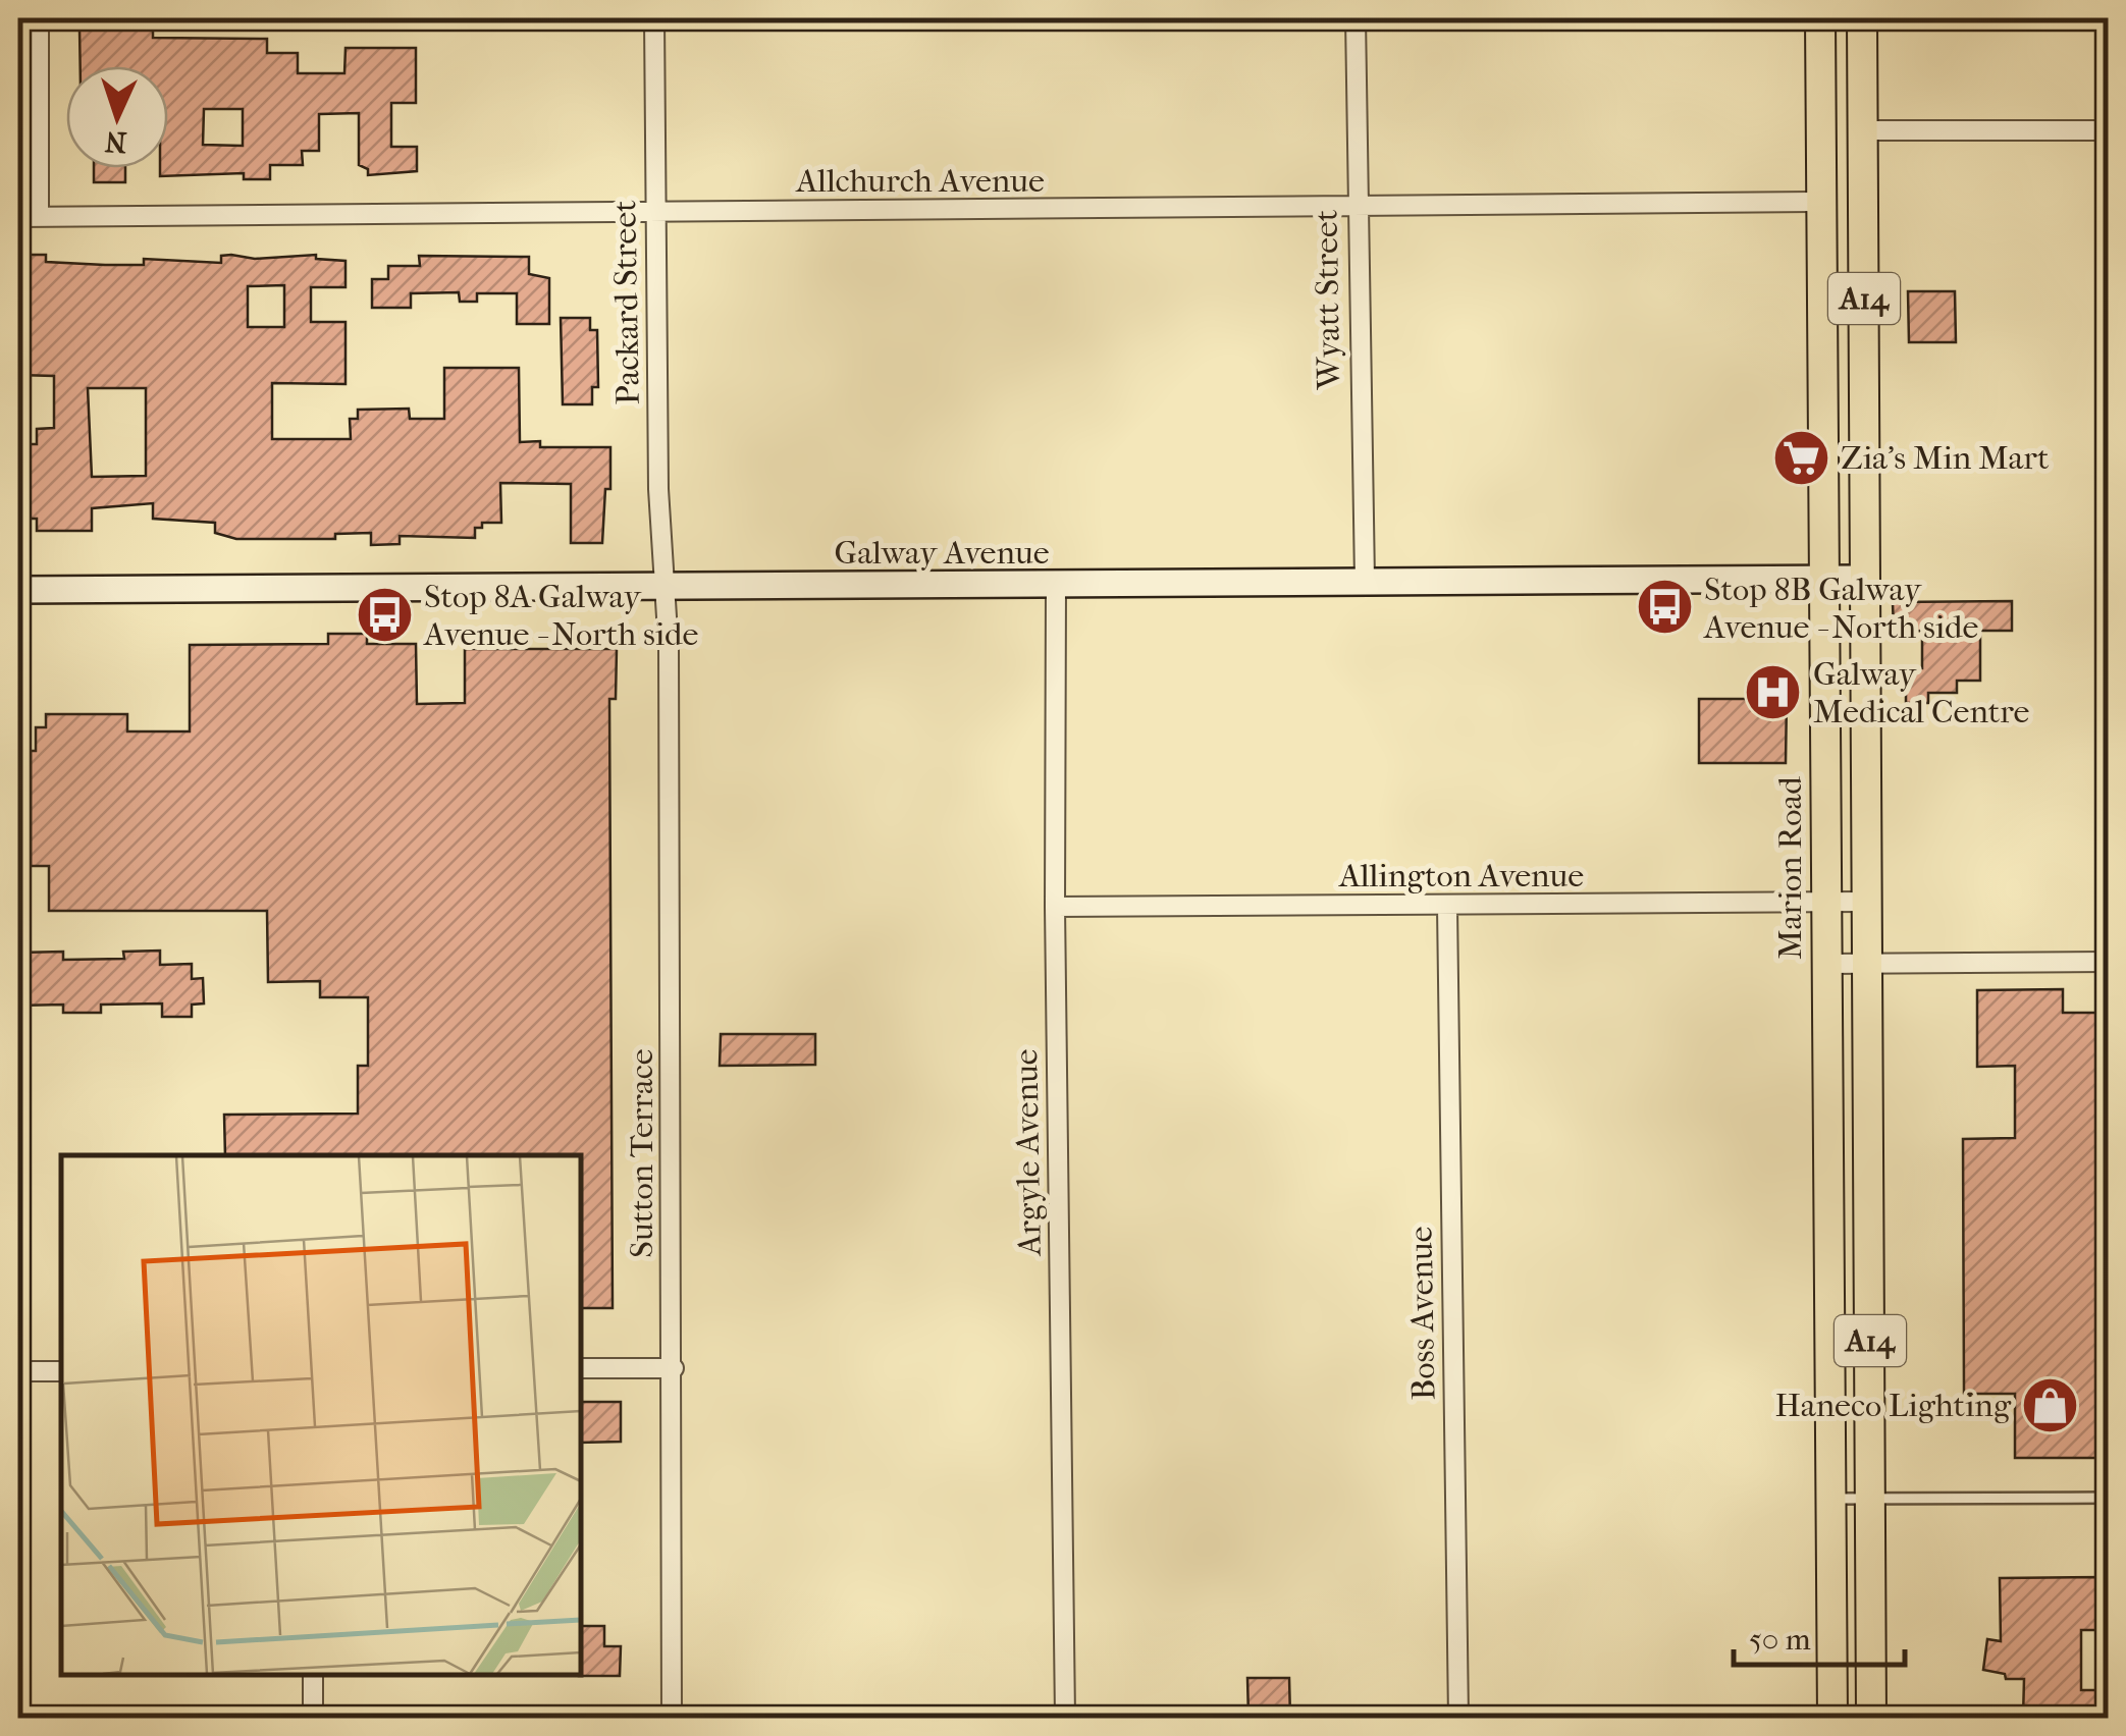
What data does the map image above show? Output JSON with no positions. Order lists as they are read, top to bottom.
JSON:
{
  "streets": {
    "main road": ["A14", "Marion Road"],
    "street": [
      "Allchurch Avenue",
      "Wyatt Street",
      "Packard Street",
      "Galway Avenue",
      "Allington Avenue",
      "Argyle Avenue",
      "Sutton Terrace",
      "Boss Avenue"
    ]
  },
  "crossings": [
    ["Allchurch Avenue", "Wyatt Street"],
    ["Allchurch Avenue", "Packard Street"],
    ["Allchurch Avenue", "Marion Road"],
    ["A14", "Galway Avenue"],
    ["A14", "Allington Avenue"],
    ["Wyatt Street", "Galway Avenue"],
    ["Packard Street", "Galway Avenue"],
    ["Packard Street", "Sutton Terrace"],
    ["Galway Avenue", "Marion Road"],
    ["Galway Avenue", "Argyle Avenue"],
    ["Galway Avenue", "Sutton Terrace"],
    ["Marion Road", "Allington Avenue"],
    ["Allington Avenue", "Argyle Avenue"],
    ["Allington Avenue", "Boss Avenue"]
  ],
  "places": {
    "supermarket": ["Zia's Min Mart"],
    "bus stop": ["Stop 8B Galway Avenue - North side", "Stop 8A Galway Avenue - North side"],
    "hospital": ["Galway Medical Centre"],
    "shop": ["Haneco Lighting"]
  },
  "scale_bar": "50 m",
  "north": "bottom"
}
